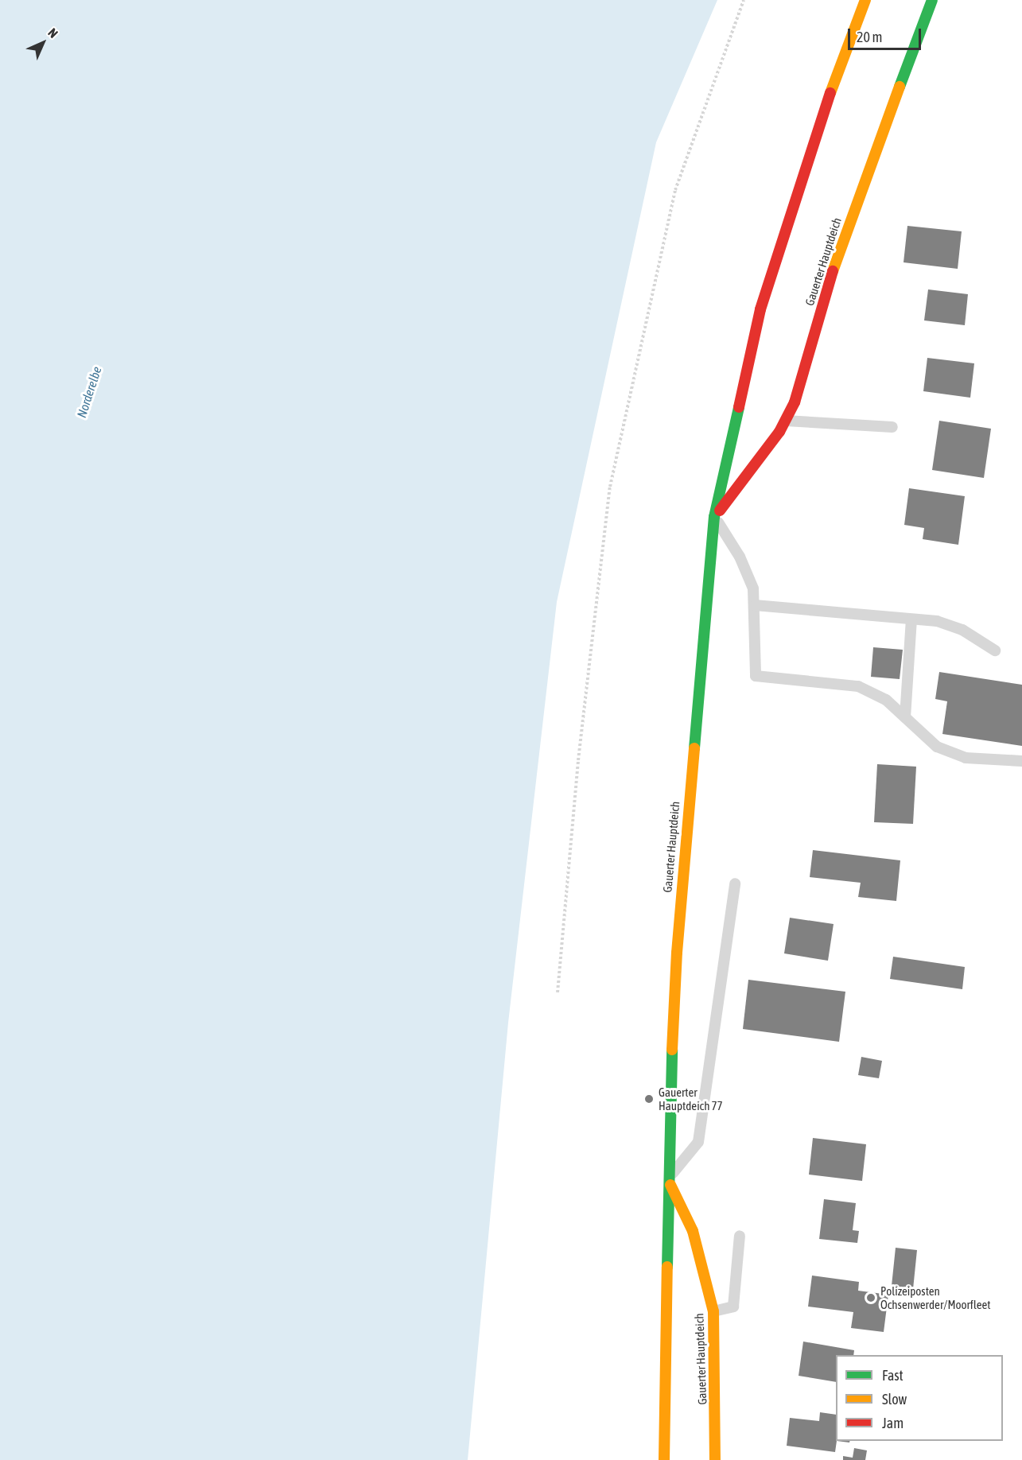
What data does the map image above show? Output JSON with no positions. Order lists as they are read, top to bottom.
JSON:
{
  "streets": {
    "street": ["Gauerter Hauptdeich"]
  },
  "water": ["Norderelbe"],
  "places": ["Gauerter Hauptdeich 77", "Polizeiposten Ochsenwerder/Moorfleet"],
  "legend": ["Fast", "Slow", "Jam"],
  "scale_bar": "20 m",
  "north": "top right"
}
